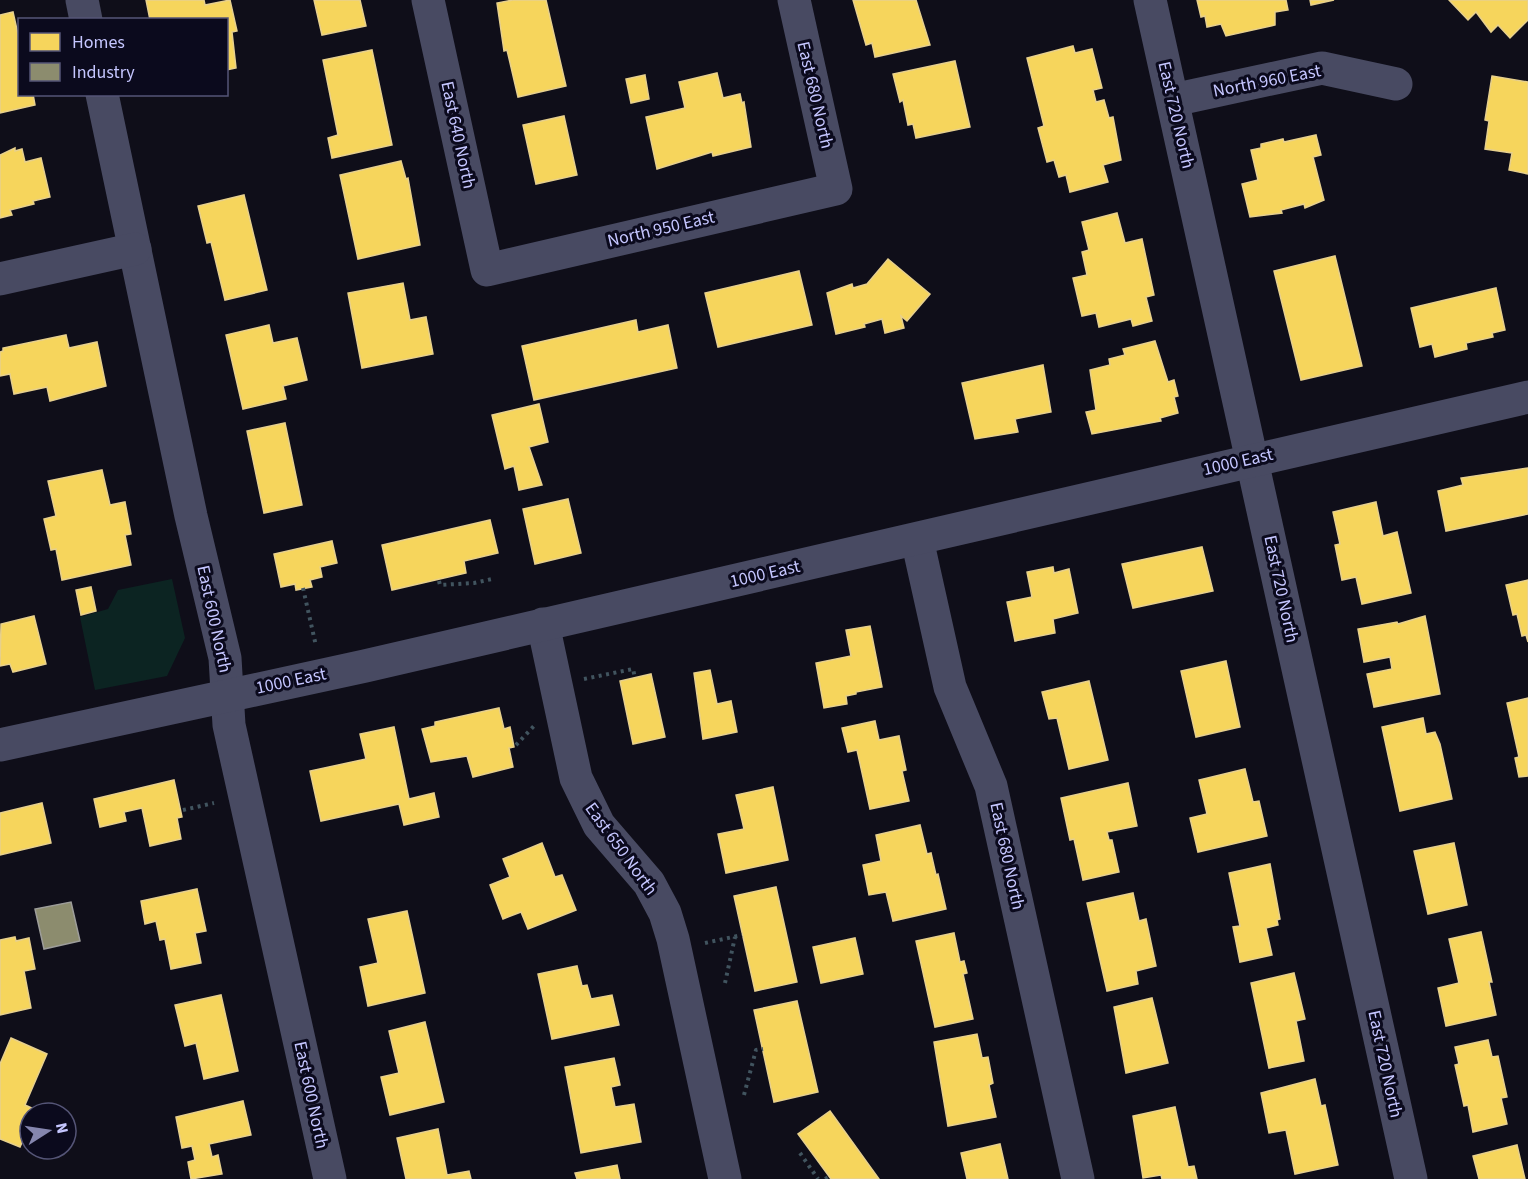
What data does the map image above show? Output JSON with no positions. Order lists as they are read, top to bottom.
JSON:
{
  "streets": {
    "street": [
      "North 960 East",
      "East 680 North",
      "East 720 North",
      "East 640 North",
      "North 950 East",
      "1000 East",
      "East 600 North",
      "East 650 North"
    ]
  },
  "crossings": [
    ["North 960 East", "East 720 North"],
    ["East 680 North", "North 950 East"],
    ["East 680 North", "1000 East"],
    ["East 720 North", "1000 East"],
    ["East 640 North", "North 950 East"],
    ["1000 East", "East 600 North"],
    ["1000 East", "East 650 North"]
  ],
  "legend": ["Homes", "Industry"],
  "north": "right"
}
